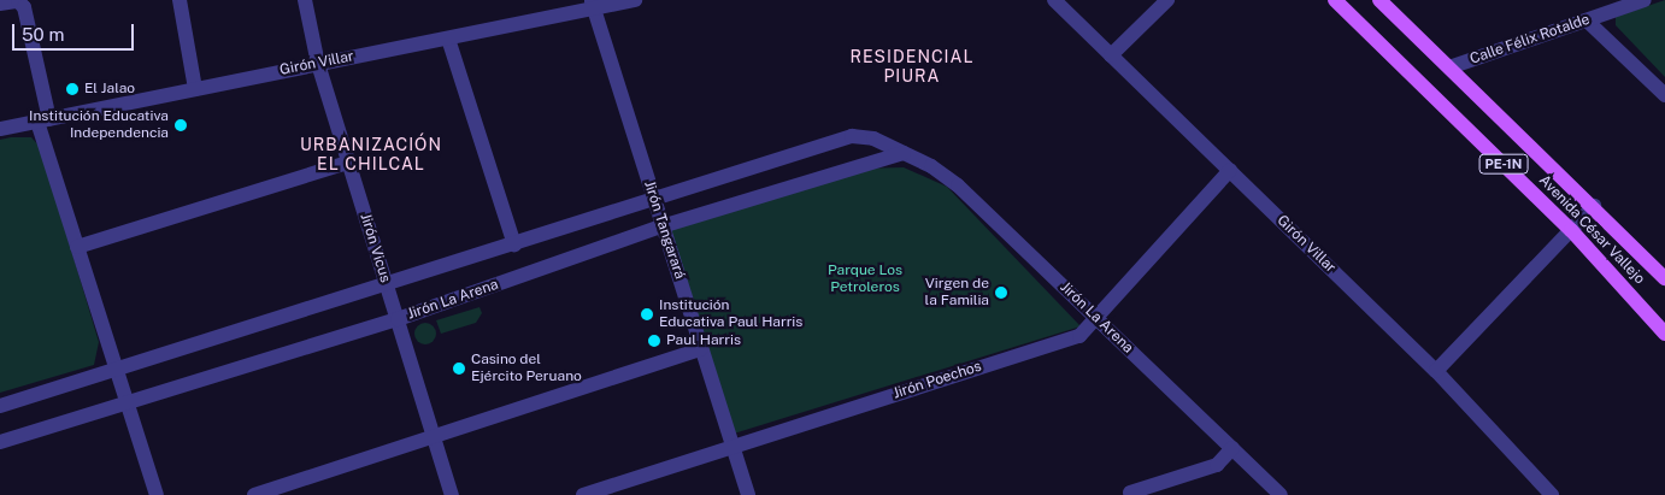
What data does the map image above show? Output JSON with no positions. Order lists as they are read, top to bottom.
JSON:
{
  "streets": {
    "main road": ["PE-1N", "Avenida César Vallejo"],
    "street": [
      "Calle Félix Rotalde",
      "Girón Villar",
      "Jirón Tangarará",
      "Jirón Vicus",
      "Jirón La Arena",
      "Jirón Poechos"
    ]
  },
  "crossings": [
    ["Calle Félix Rotalde", "Avenida César Vallejo"],
    ["Girón Villar", "Jirón Tangarará"],
    ["Girón Villar", "Jirón Vicus"],
    ["Girón Villar", "Jirón Poechos"],
    ["Jirón Tangarará", "Jirón La Arena"],
    ["Jirón Tangarará", "Jirón Poechos"],
    ["Jirón Vicus", "Jirón La Arena"],
    ["Jirón La Arena", "Jirón Poechos"]
  ],
  "districts": ["RESIDENCIAL PIURA", "URBANIZACIÓN EL CHILCAL"],
  "parks": ["Parque Los Petroleros"],
  "places": [
    "El Jalao",
    "Institución Educativa Independencia",
    "Virgen de la Familia",
    "Institución Educativa Paul Harris",
    "Paul Harris",
    "Casino del Ejército Peruano"
  ],
  "scale_bar": "50 m"
}
